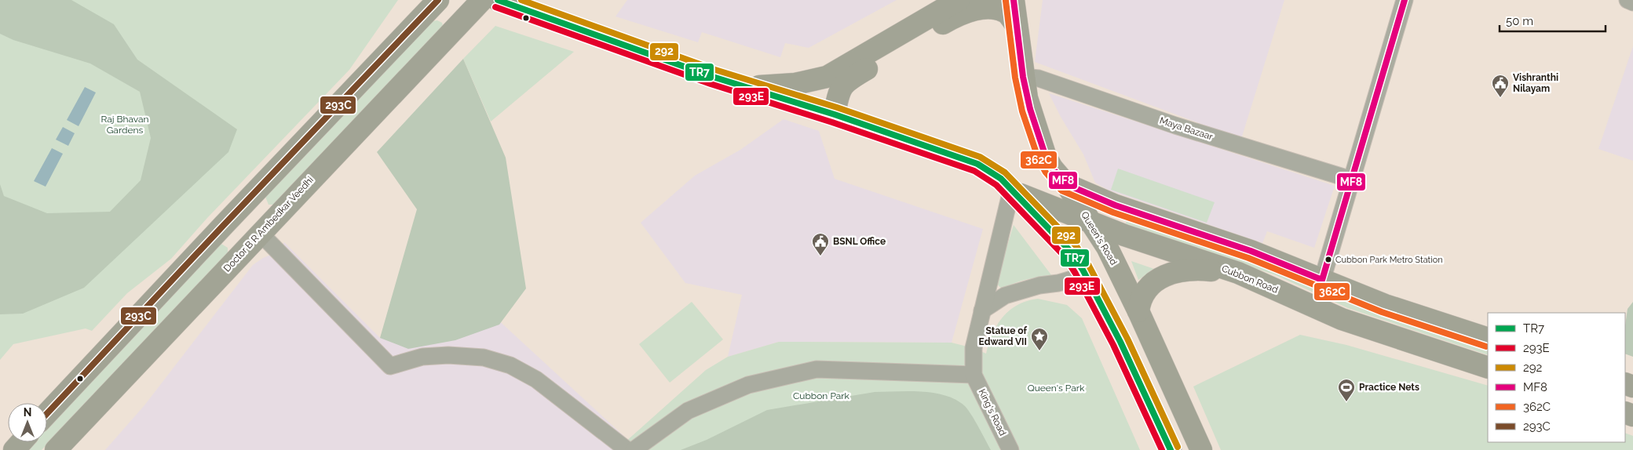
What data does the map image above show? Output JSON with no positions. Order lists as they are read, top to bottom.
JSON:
{
  "streets": {
    "main road": ["Doctor B R Ambedkar Veedhi", "Queen's Road", "Cubbon Road"],
    "street": ["Maya Bazaar", "King's Road"]
  },
  "crossings": [
    ["Maya Bazaar", "Queen's Road"],
    ["Queen's Road", "Cubbon Road"]
  ],
  "parks": ["Raj Bhavan Gardens", "Queen's Park", "Cubbon Park"],
  "places": {
    "public building": ["Vishranthi Nilayam", "BSNL Office"],
    "other": ["Cubbon Park Metro Station"],
    "place": ["Statue of Edward VII"],
    "sports": ["Practice Nets"]
  },
  "lines": [
    "transit line TR7",
    "transit line 292",
    "transit line MF8",
    "transit line 293C",
    "transit line 362C",
    "transit line 293E"
  ],
  "legend": [
    "TR7",
    "293E",
    "292",
    "MF8",
    "362C",
    "293C"
  ],
  "scale_bar": "50 m",
  "north": "top"
}
